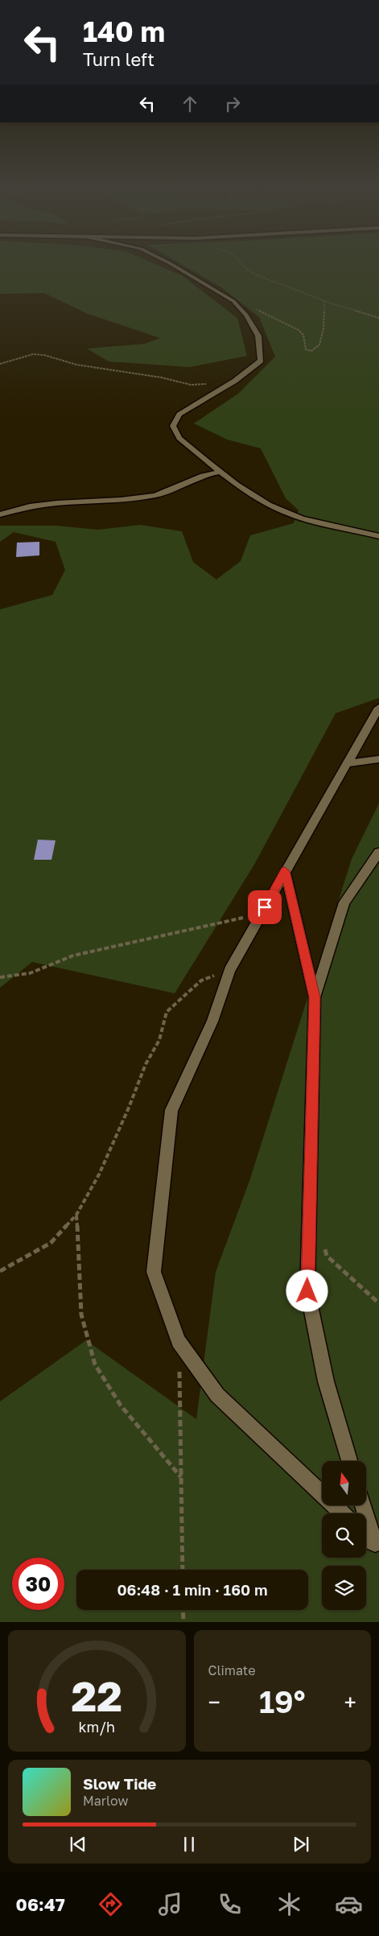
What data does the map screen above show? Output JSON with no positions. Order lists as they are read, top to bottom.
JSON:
{
  "north": "top",
  "page": {
    "turn": ["140 m", "Turn left"],
    "limit": "30",
    "trip": "06:48 · 1 min · 160 m",
    "tile": "Climate",
    "heat": ["−", "19°", "+"],
    "song": ["Slow Tide", "Marlow"],
    "tabs": "06:47",
    "gauge": ["22", "km/h"]
  }
}
